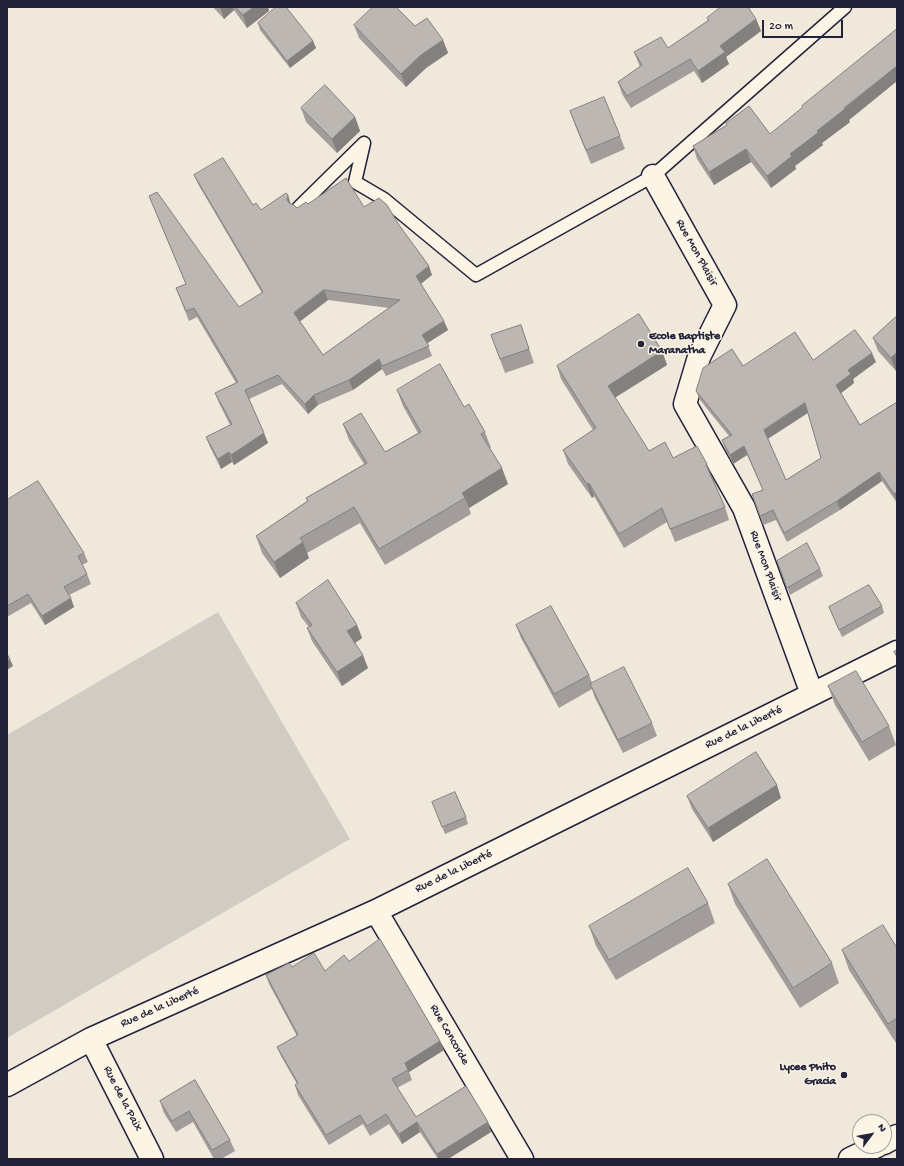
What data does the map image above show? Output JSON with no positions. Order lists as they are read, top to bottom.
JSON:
{
  "streets": {
    "street": [
      "Rue Mon Plaisir",
      "Rue de la Liberté",
      "Rue Concorde",
      "Rue de la Paix"
    ]
  },
  "crossings": [
    ["Rue Mon Plaisir", "Rue de la Liberté"],
    ["Rue de la Liberté", "Rue Concorde"],
    ["Rue de la Liberté", "Rue de la Paix"]
  ],
  "places": ["Ecole Baptiste Maranatha", "Lycee Phito Gracia"],
  "scale_bar": "20 m",
  "north": "top right"
}
